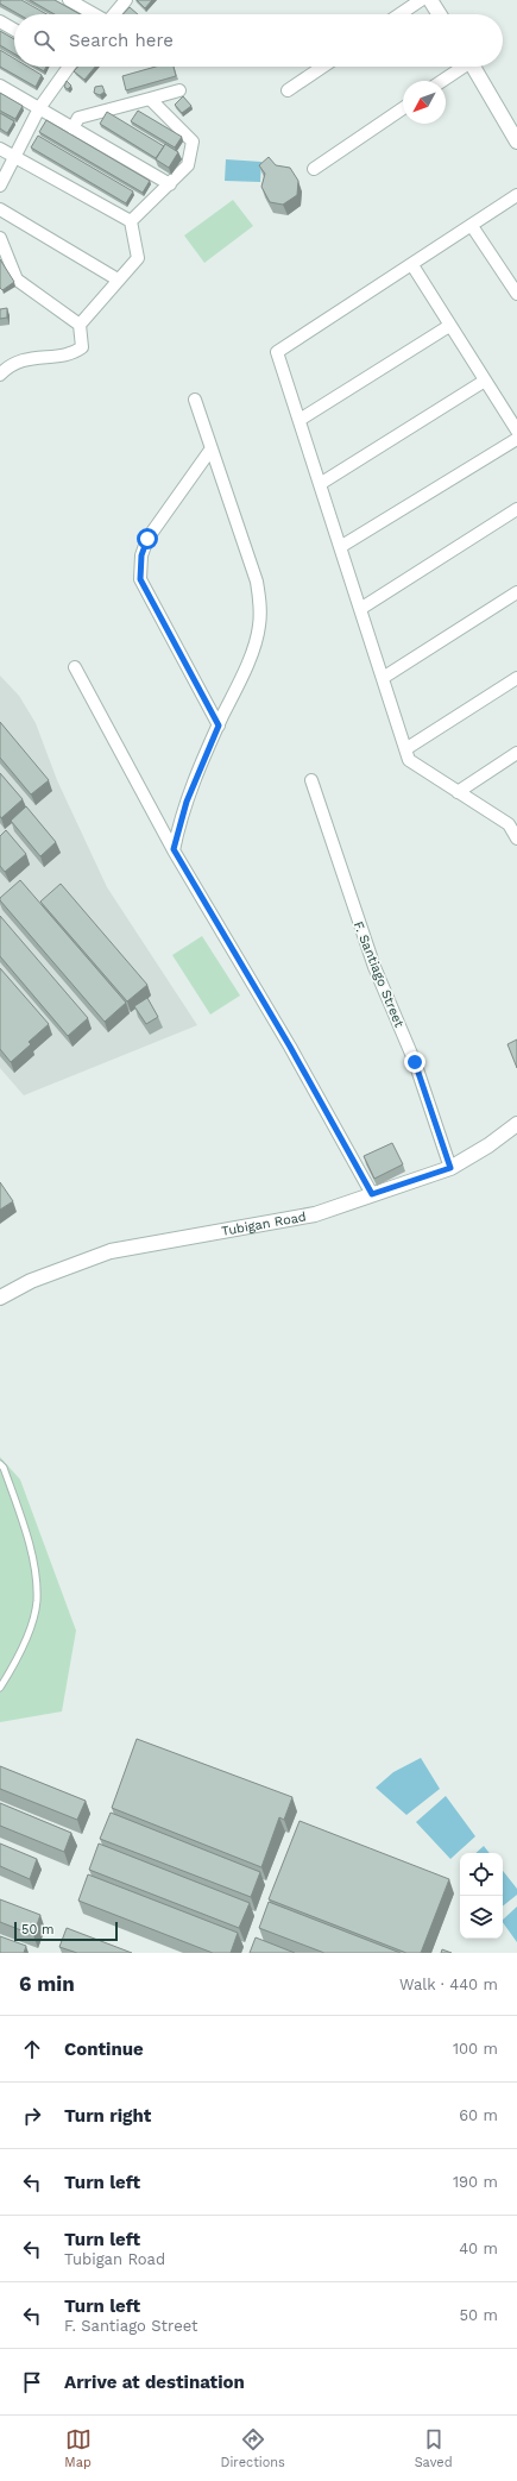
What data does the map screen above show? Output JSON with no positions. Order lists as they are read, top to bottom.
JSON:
{
  "streets": {
    "street": ["F. Santiago Street", "Tubigan Road"]
  },
  "crossings": [
    ["F. Santiago Street", "Tubigan Road"]
  ],
  "scale_bar": "50 m",
  "north": "bottom left",
  "page": {
    "search": "Search here",
    "scale": "50 m",
    "heading": ["6 min", "Walk · 440 m"],
    "list": [
      ["Continue", "100 m"],
      ["Turn right", "60 m"],
      ["Turn left", "190 m"],
      ["Turn left", "Tubigan Road", "40 m"],
      ["Turn left", "F. Santiago Street", "50 m"],
      "Arrive at destination"
    ],
    "nav": ["Map", "Directions", "Saved"]
  }
}
